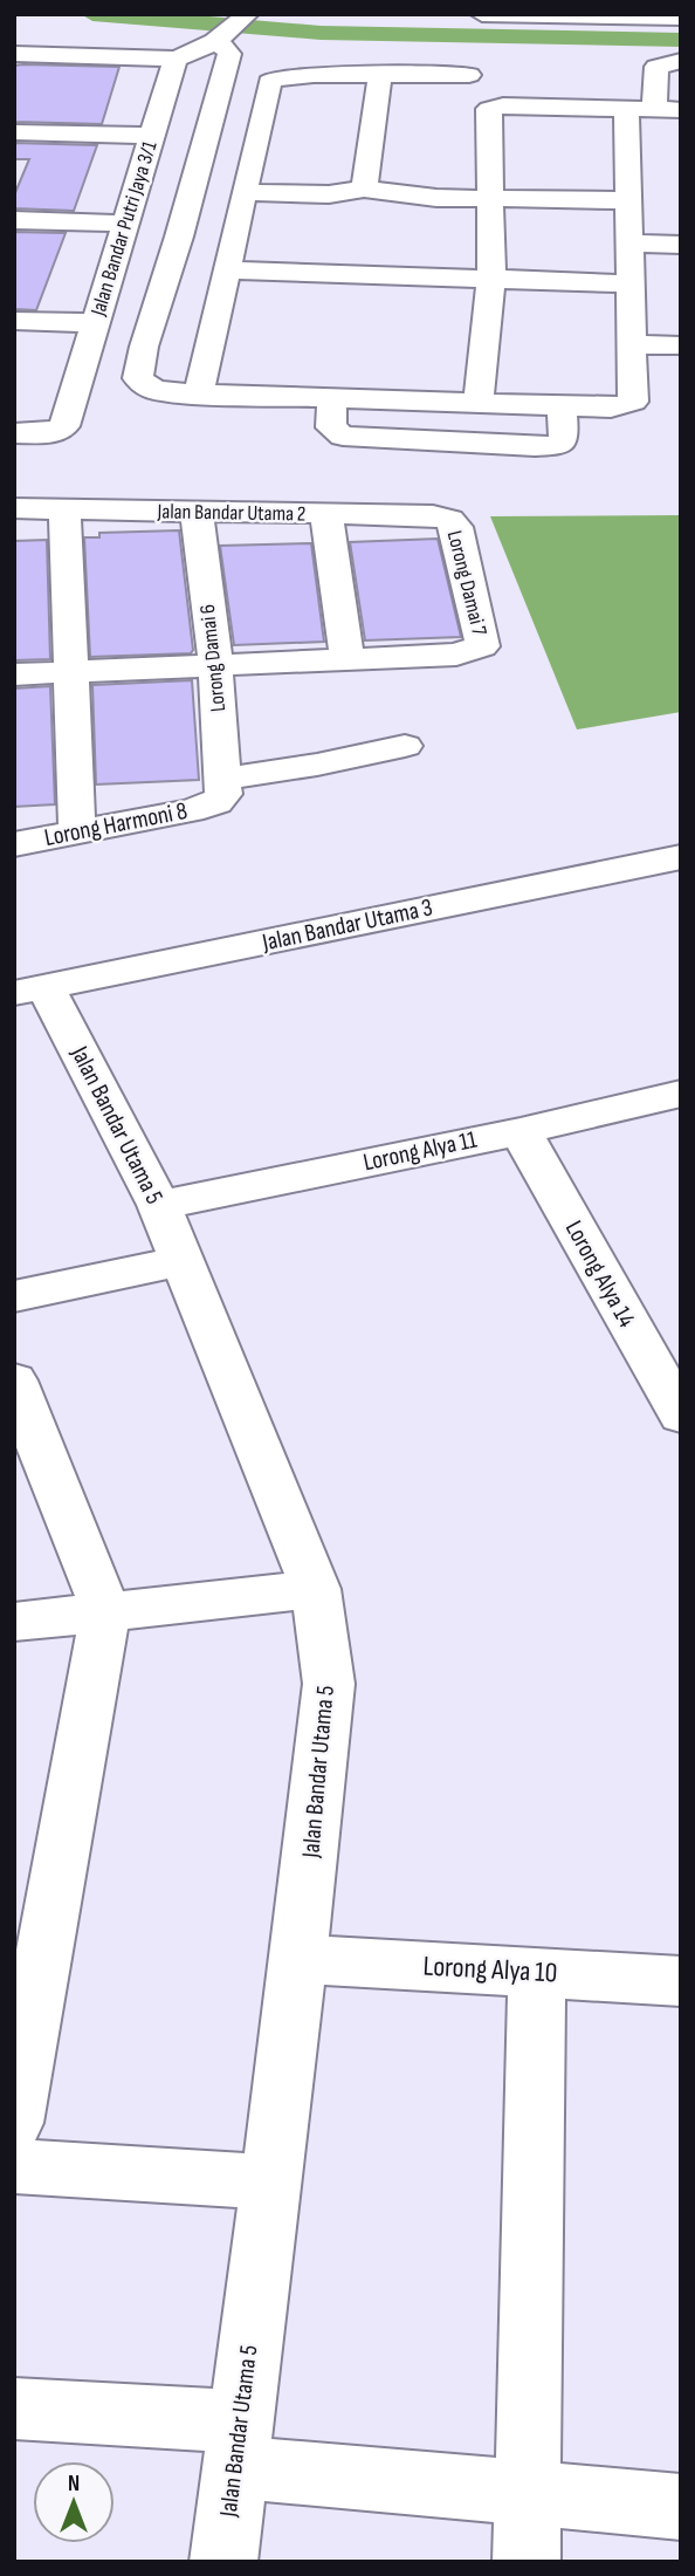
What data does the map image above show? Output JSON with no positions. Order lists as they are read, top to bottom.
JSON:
{
  "streets": {
    "street": [
      "Jalan Bandar Putri Jaya 3/1",
      "Jalan Bandar Utama 2",
      "Lorong Damai 7",
      "Lorong Damai 6",
      "Lorong Harmoni 8",
      "Jalan Bandar Utama 3",
      "Jalan Bandar Utama 5",
      "Lorong Alya 11",
      "Lorong Alya 14",
      "Lorong Alya 10"
    ]
  },
  "crossings": [
    ["Jalan Bandar Utama 2", "Lorong Damai 7"],
    ["Jalan Bandar Utama 2", "Lorong Damai 6"],
    ["Lorong Damai 6", "Lorong Harmoni 8"],
    ["Jalan Bandar Utama 3", "Jalan Bandar Utama 5"],
    ["Jalan Bandar Utama 5", "Lorong Alya 11"],
    ["Jalan Bandar Utama 5", "Lorong Alya 10"],
    ["Lorong Alya 11", "Lorong Alya 14"]
  ],
  "north": "top"
}
